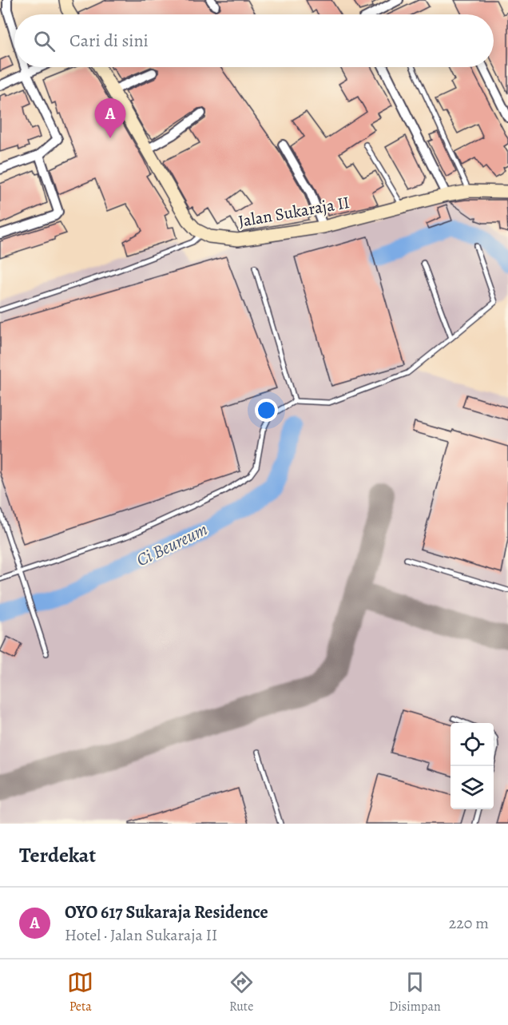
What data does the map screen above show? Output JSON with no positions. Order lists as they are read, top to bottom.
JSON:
{
  "streets": {
    "main road": ["Jalan Sukaraja II"]
  },
  "water": ["Ci Beureum"],
  "page": {
    "search": "Cari di sini",
    "pins": "A",
    "heading": "Terdekat",
    "list": [
      {
        "mark": "A",
        "name": "OYO 617 Sukaraja Residence",
        "note": "Hotel · Jalan Sukaraja II",
        "value": "220 m"
      }
    ],
    "nav": ["Peta", "Rute", "Disimpan"]
  }
}
